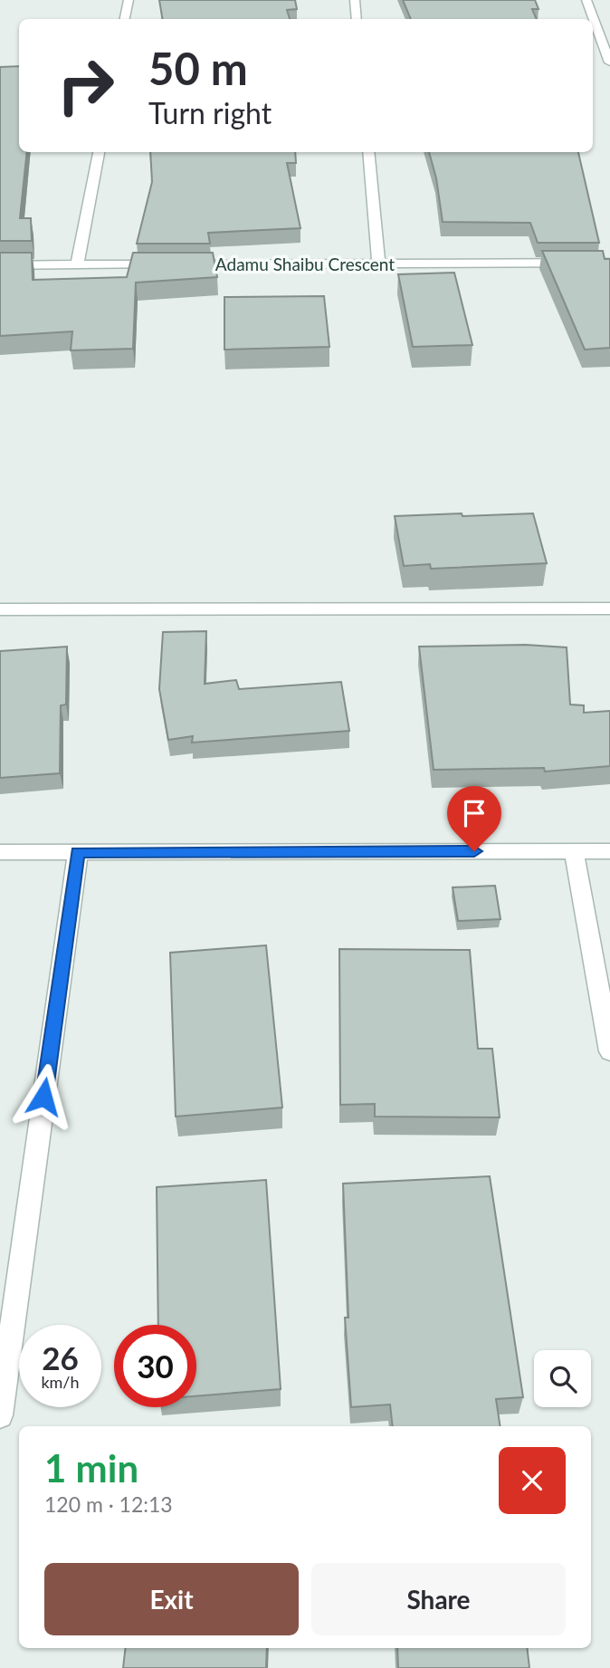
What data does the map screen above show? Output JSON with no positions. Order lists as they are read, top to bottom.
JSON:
{
  "streets": {
    "street": ["Adamu Shaibu Crescent"]
  },
  "page": {
    "turn": ["50 m", "Turn right"],
    "speed": "26 km/h",
    "limit": "30",
    "heading": ["1 min", "120 m · 12:13"],
    "buttons": ["Exit", "Share"]
  }
}
